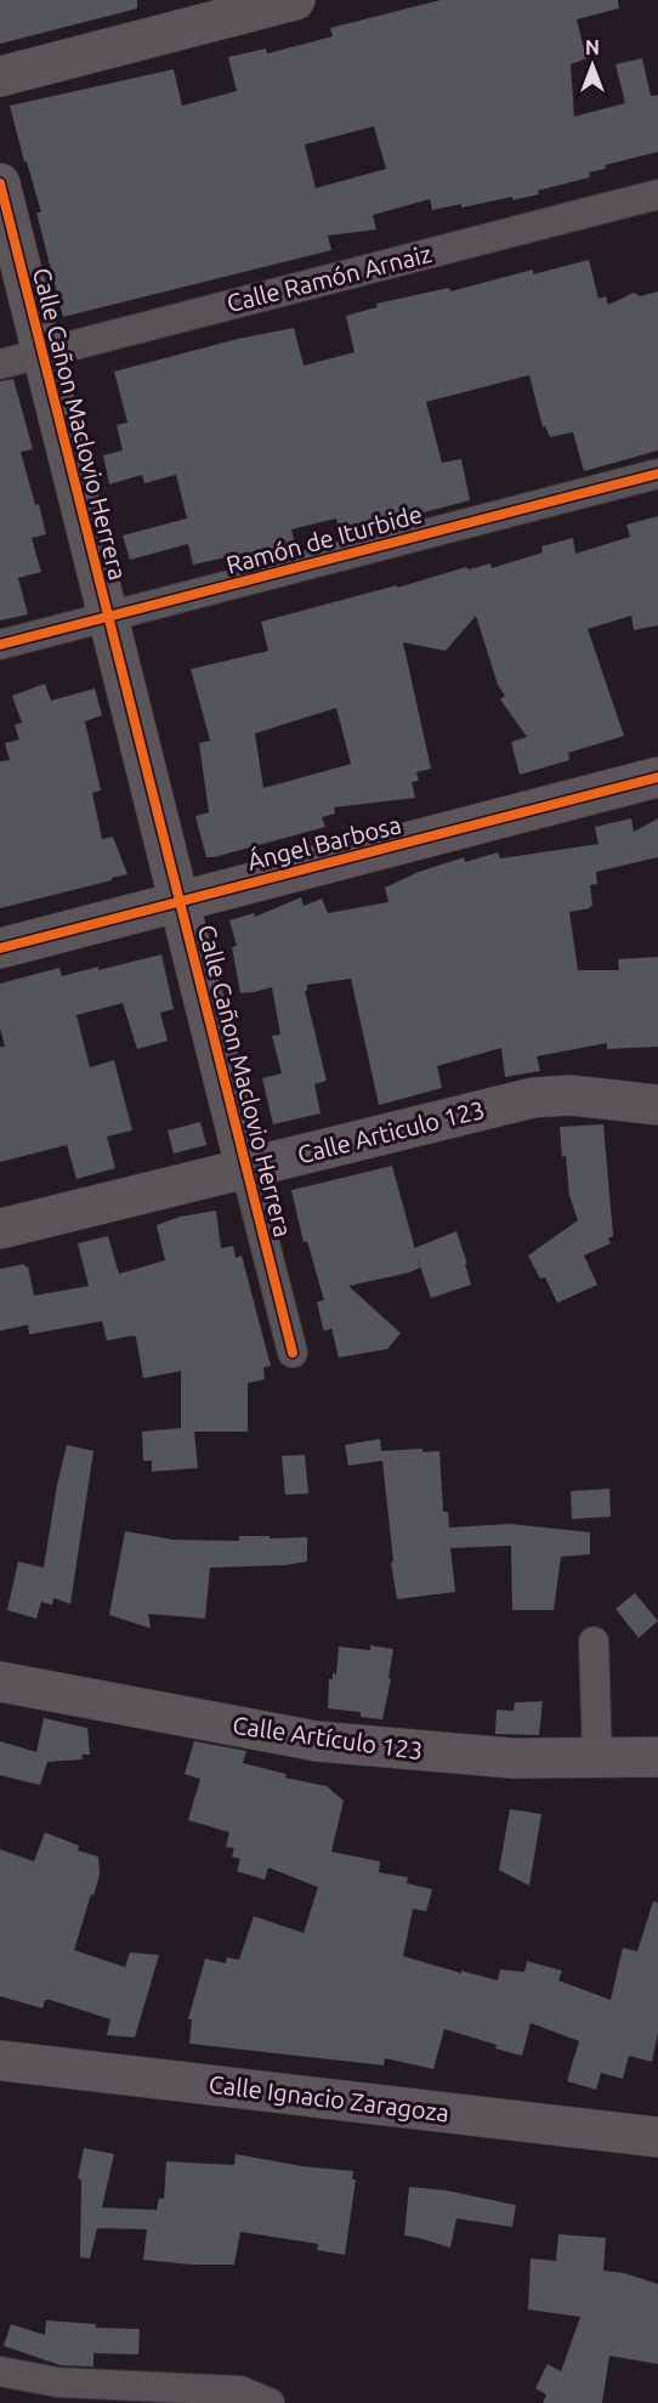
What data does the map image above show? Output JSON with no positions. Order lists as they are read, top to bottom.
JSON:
{
  "streets": {
    "street": [
      "Calle Ramón Arnaiz",
      "Calle Cañon Maclovio Herrera",
      "Ramón de Iturbide",
      "Ángel Barbosa",
      "Calle Articulo 123",
      "Calle Artículo 123",
      "Calle Ignacio Zaragoza"
    ]
  },
  "crossings": [
    ["Calle Ramón Arnaiz", "Calle Cañon Maclovio Herrera"],
    ["Calle Cañon Maclovio Herrera", "Ramón de Iturbide"],
    ["Calle Cañon Maclovio Herrera", "Ángel Barbosa"],
    ["Calle Cañon Maclovio Herrera", "Calle Articulo 123"]
  ],
  "north": "top"
}
